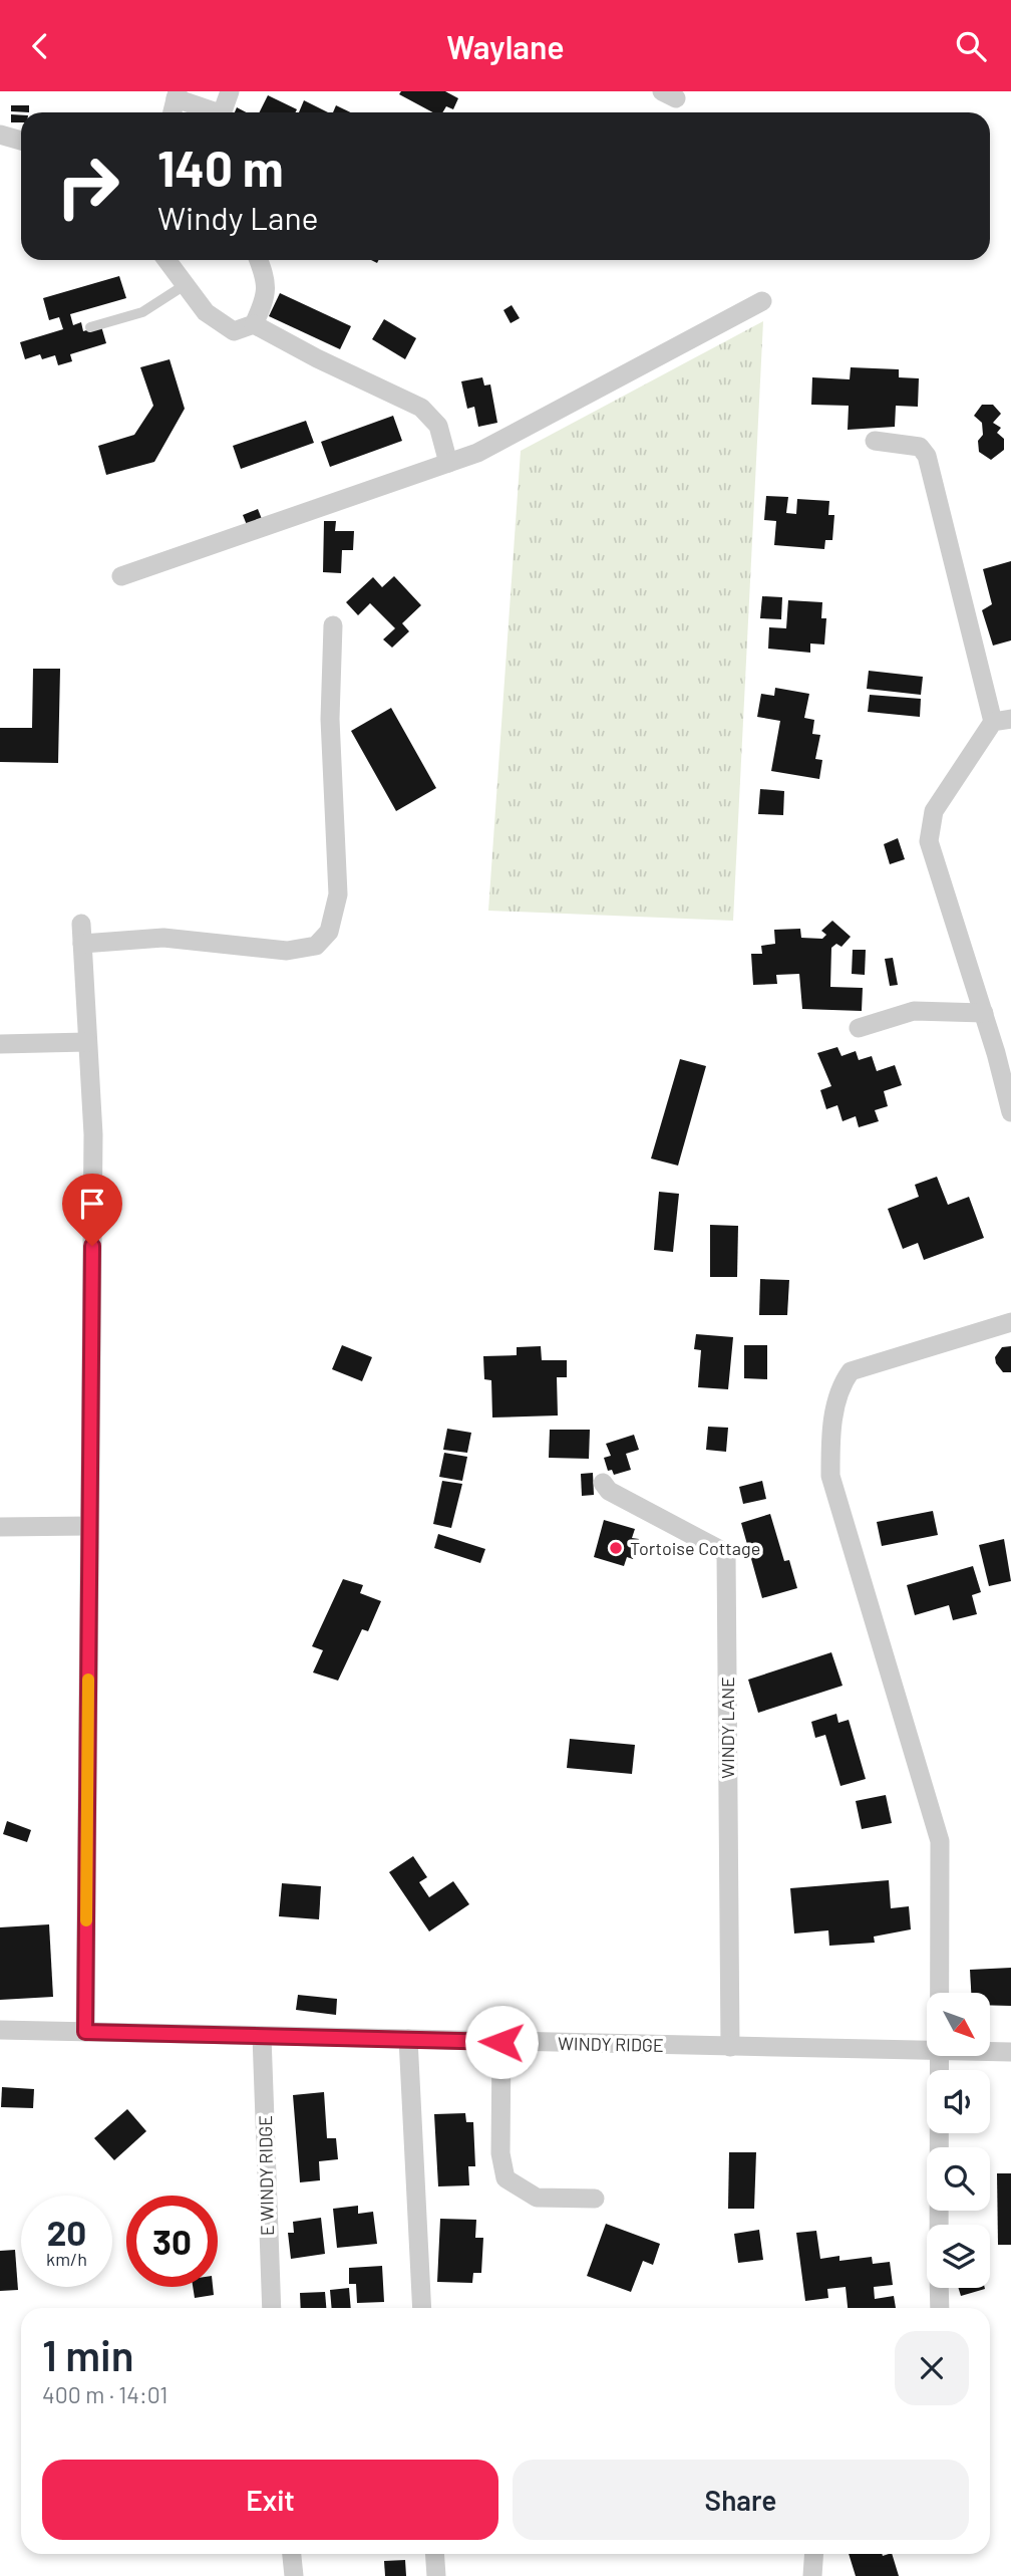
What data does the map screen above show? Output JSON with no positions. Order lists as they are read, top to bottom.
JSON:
{
  "streets": {
    "street": ["WINDY LANE", "WINDY RIDGE", "E WINDY RIDGE"]
  },
  "crossings": [
    ["WINDY LANE", "WINDY RIDGE"],
    ["WINDY RIDGE", "E WINDY RIDGE"]
  ],
  "places": ["Tortoise Cottage"],
  "north": "bottom right",
  "page": {
    "header": "Waylane",
    "turn": ["140 m", "Windy Lane"],
    "speed": "20 km/h",
    "limit": "30",
    "heading": ["1 min", "400 m · 14:01"],
    "buttons": ["Exit", "Share"]
  }
}
